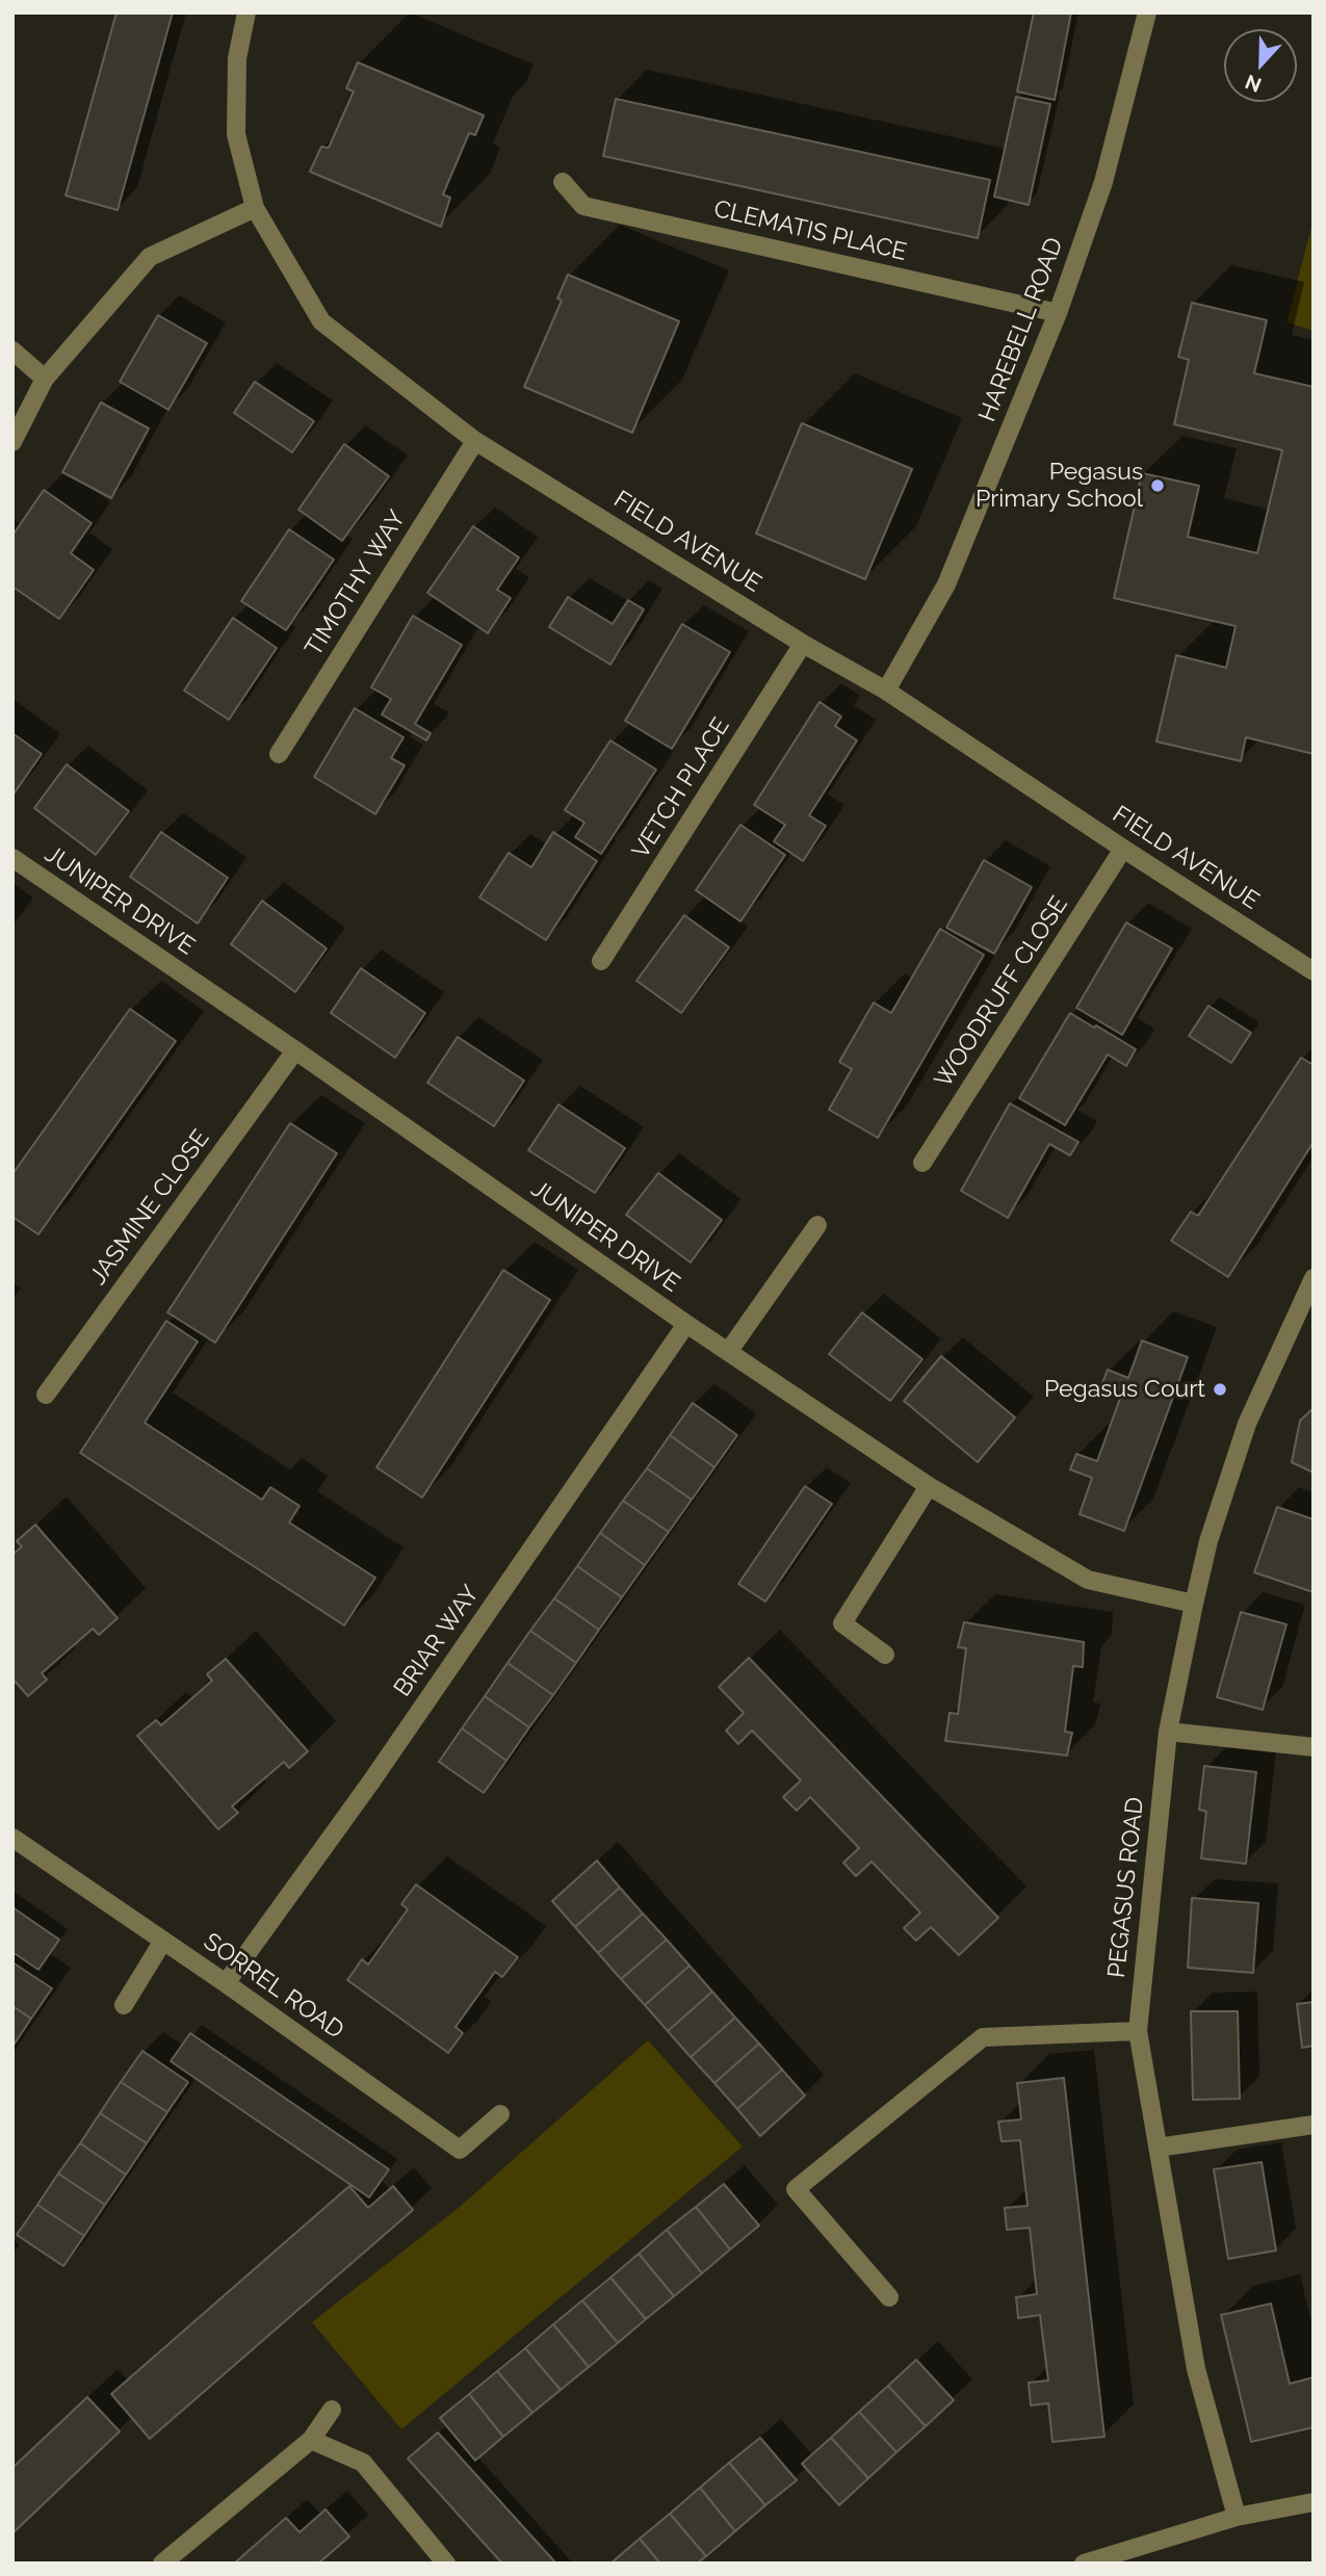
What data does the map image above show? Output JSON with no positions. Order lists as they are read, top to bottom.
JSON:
{
  "streets": {
    "street": [
      "CLEMATIS PLACE",
      "HAREBELL ROAD",
      "FIELD AVENUE",
      "TIMOTHY WAY",
      "VETCH PLACE",
      "JUNIPER DRIVE",
      "WOODRUFF CLOSE",
      "JASMINE CLOSE",
      "BRIAR WAY",
      "PEGASUS ROAD",
      "SORREL ROAD"
    ]
  },
  "crossings": [
    ["CLEMATIS PLACE", "HAREBELL ROAD"],
    ["HAREBELL ROAD", "FIELD AVENUE"],
    ["FIELD AVENUE", "TIMOTHY WAY"],
    ["FIELD AVENUE", "VETCH PLACE"],
    ["FIELD AVENUE", "WOODRUFF CLOSE"],
    ["JUNIPER DRIVE", "JASMINE CLOSE"],
    ["JUNIPER DRIVE", "BRIAR WAY"],
    ["JUNIPER DRIVE", "PEGASUS ROAD"],
    ["BRIAR WAY", "SORREL ROAD"]
  ],
  "places": ["Pegasus Primary School", "Pegasus Court"],
  "north": "bottom"
}
